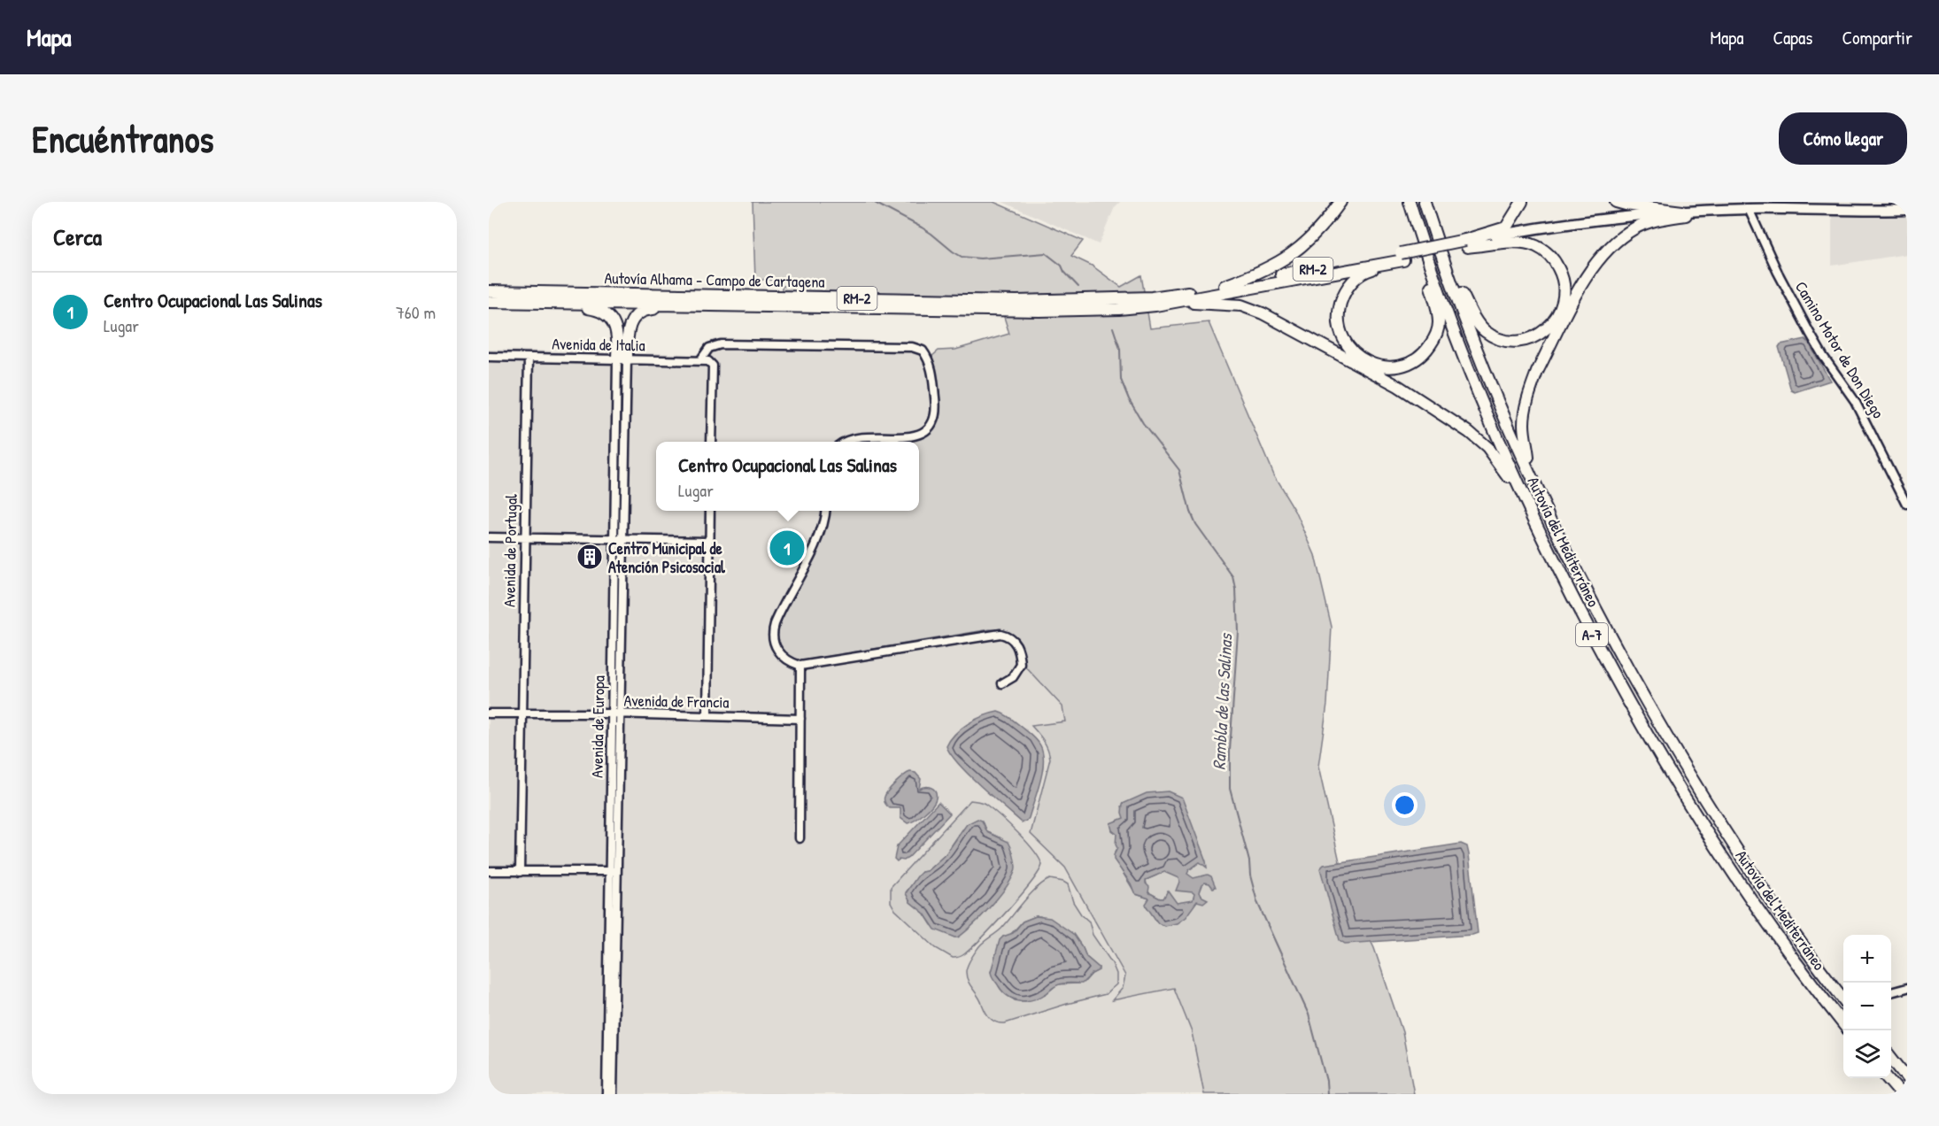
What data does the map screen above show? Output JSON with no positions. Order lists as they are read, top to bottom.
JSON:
{
  "streets": {
    "highway": [
      "RM-2",
      "Autovía Alhama - Campo de Cartagena",
      "Autovía del Mediterráneo",
      "A-7"
    ],
    "street": [
      "Avenida de Italia",
      "Camino Motor de Don Diego",
      "Avenida de Portugal",
      "Avenida de Francia",
      "Avenida de Europa"
    ]
  },
  "crossings": [
    ["RM-2", "Autovía Alhama - Campo de Cartagena"],
    ["Avenida de Italia", "Avenida de Portugal"],
    ["Avenida de Italia", "Avenida de Europa"],
    ["Avenida de Portugal", "Avenida de Francia"],
    ["Avenida de Francia", "Avenida de Europa"]
  ],
  "water": ["Rambla de las Salinas"],
  "places": {
    "building": ["Centro Municipal de Atención Psicosocial"]
  },
  "page": {
    "header": "Mapa",
    "nav": ["Mapa", "Capas", "Compartir"],
    "buttons": "Cómo llegar",
    "title": "Encuéntranos",
    "heading": "Cerca",
    "list": [
      {
        "mark": "1",
        "name": "Centro Ocupacional Las Salinas",
        "note": "Lugar",
        "value": "760 m"
      }
    ],
    "popup": ["Centro Ocupacional Las Salinas", "Lugar"],
    "pins": "1",
    "map_buttons": ["+", "−"]
  }
}
